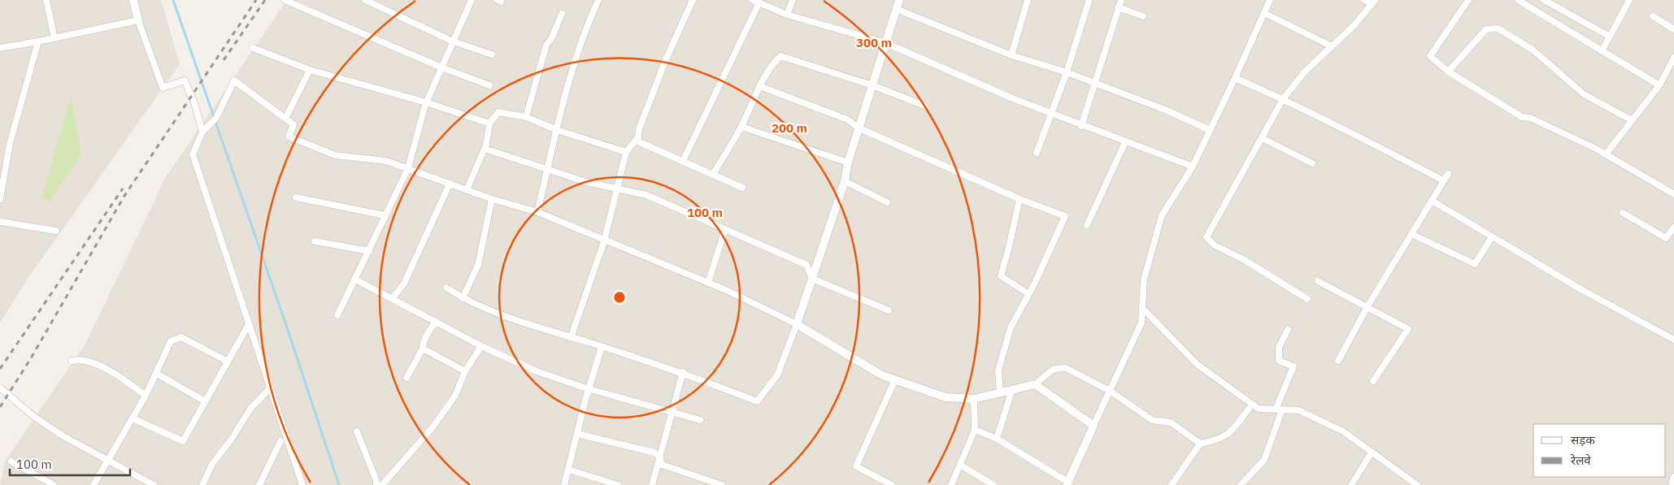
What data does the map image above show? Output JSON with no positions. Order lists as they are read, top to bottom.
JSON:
{
  "legend": ["सड़क", "रेलवे"],
  "scale_bar": "100 m",
  "rings": ["300 m", "200 m", "100 m"]
}
